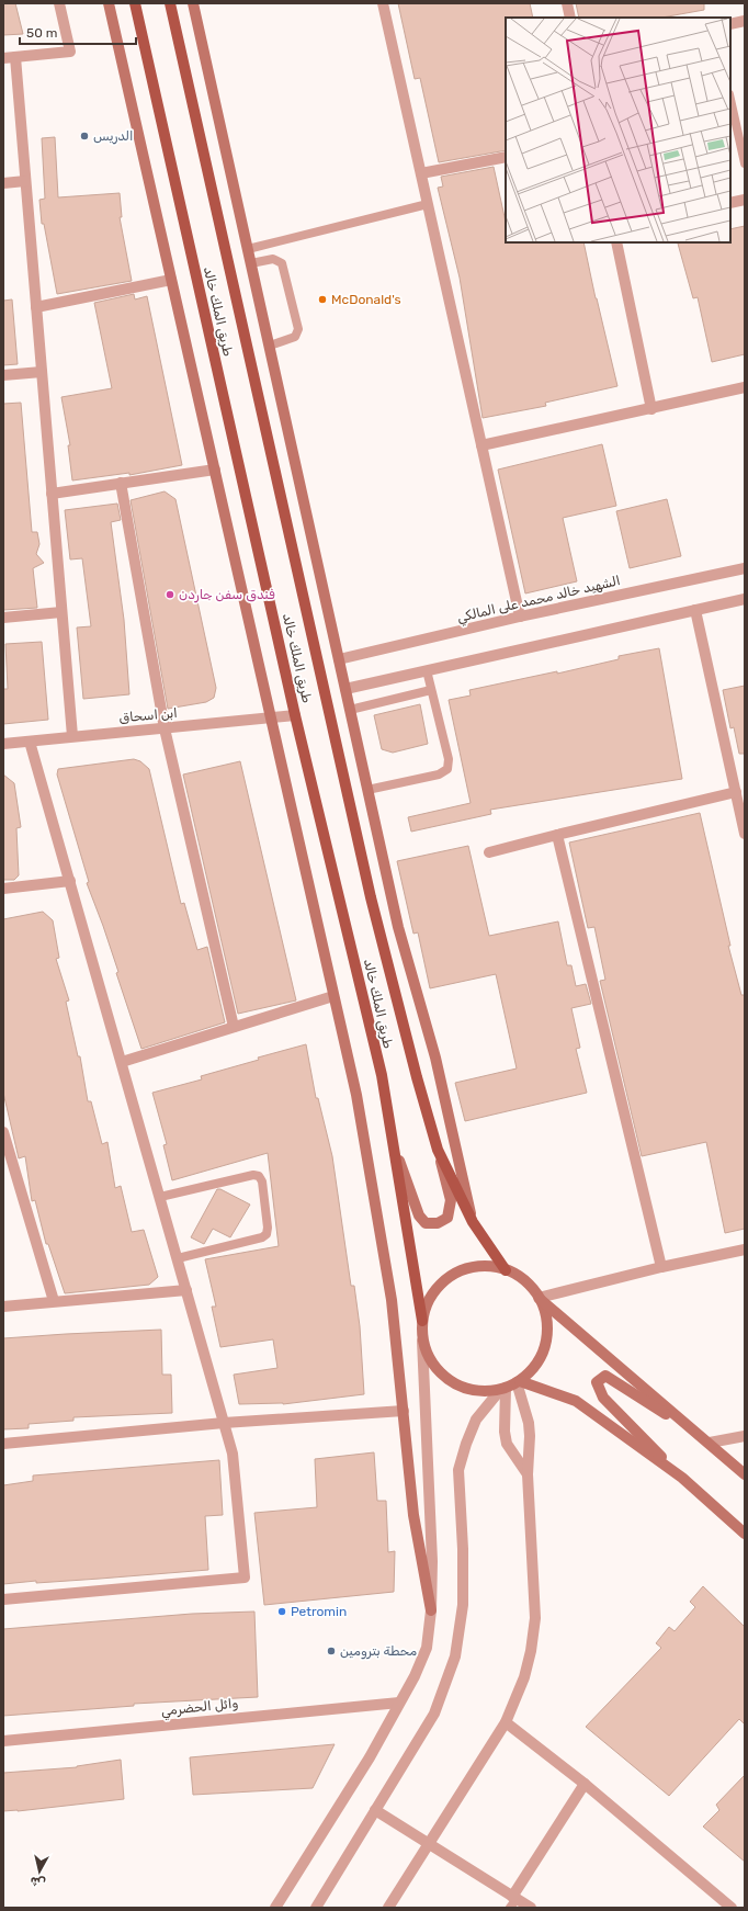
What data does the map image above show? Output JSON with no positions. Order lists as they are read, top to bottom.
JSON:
{
  "streets": {
    "main road": ["طريق الملك خالد"],
    "street": ["الشهيد خالد محمد على المالكي", "ابن اسحاق", "وائل الحضرمي"]
  },
  "crossings": [
    ["طريق الملك خالد", "ابن اسحاق"]
  ],
  "places": [
    "الدريس",
    "McDonald's",
    "فندق سفن جاردن",
    "Petromin",
    "محطة بترومين"
  ],
  "scale_bar": "50 m",
  "north": "bottom"
}
